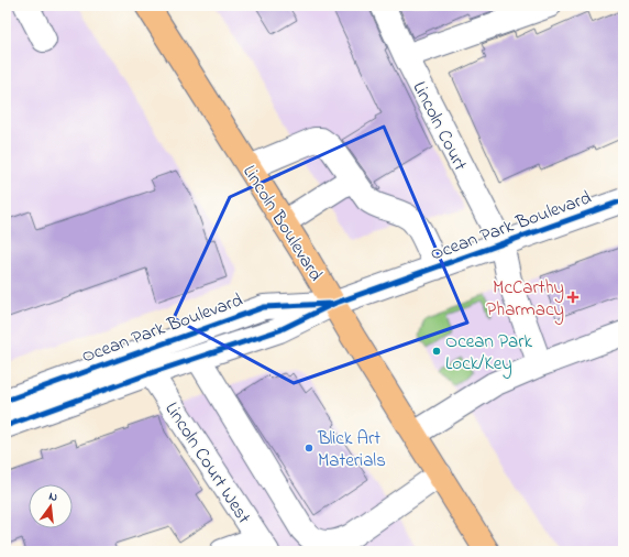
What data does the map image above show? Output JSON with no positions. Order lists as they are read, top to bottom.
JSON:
{
  "streets": {
    "highway": ["Lincoln Boulevard"],
    "street": ["Lincoln Court", "Ocean Park Boulevard", "Lincoln Court West"]
  },
  "crossings": [
    ["Lincoln Court", "Ocean Park Boulevard"],
    ["Lincoln Boulevard", "Ocean Park Boulevard"],
    ["Ocean Park Boulevard", "Lincoln Court West"]
  ],
  "places": {
    "health": ["McCarthy Pharmacy"],
    "other": ["Ocean Park Lock/Key", "Blick Art Materials"]
  },
  "north": "top"
}
